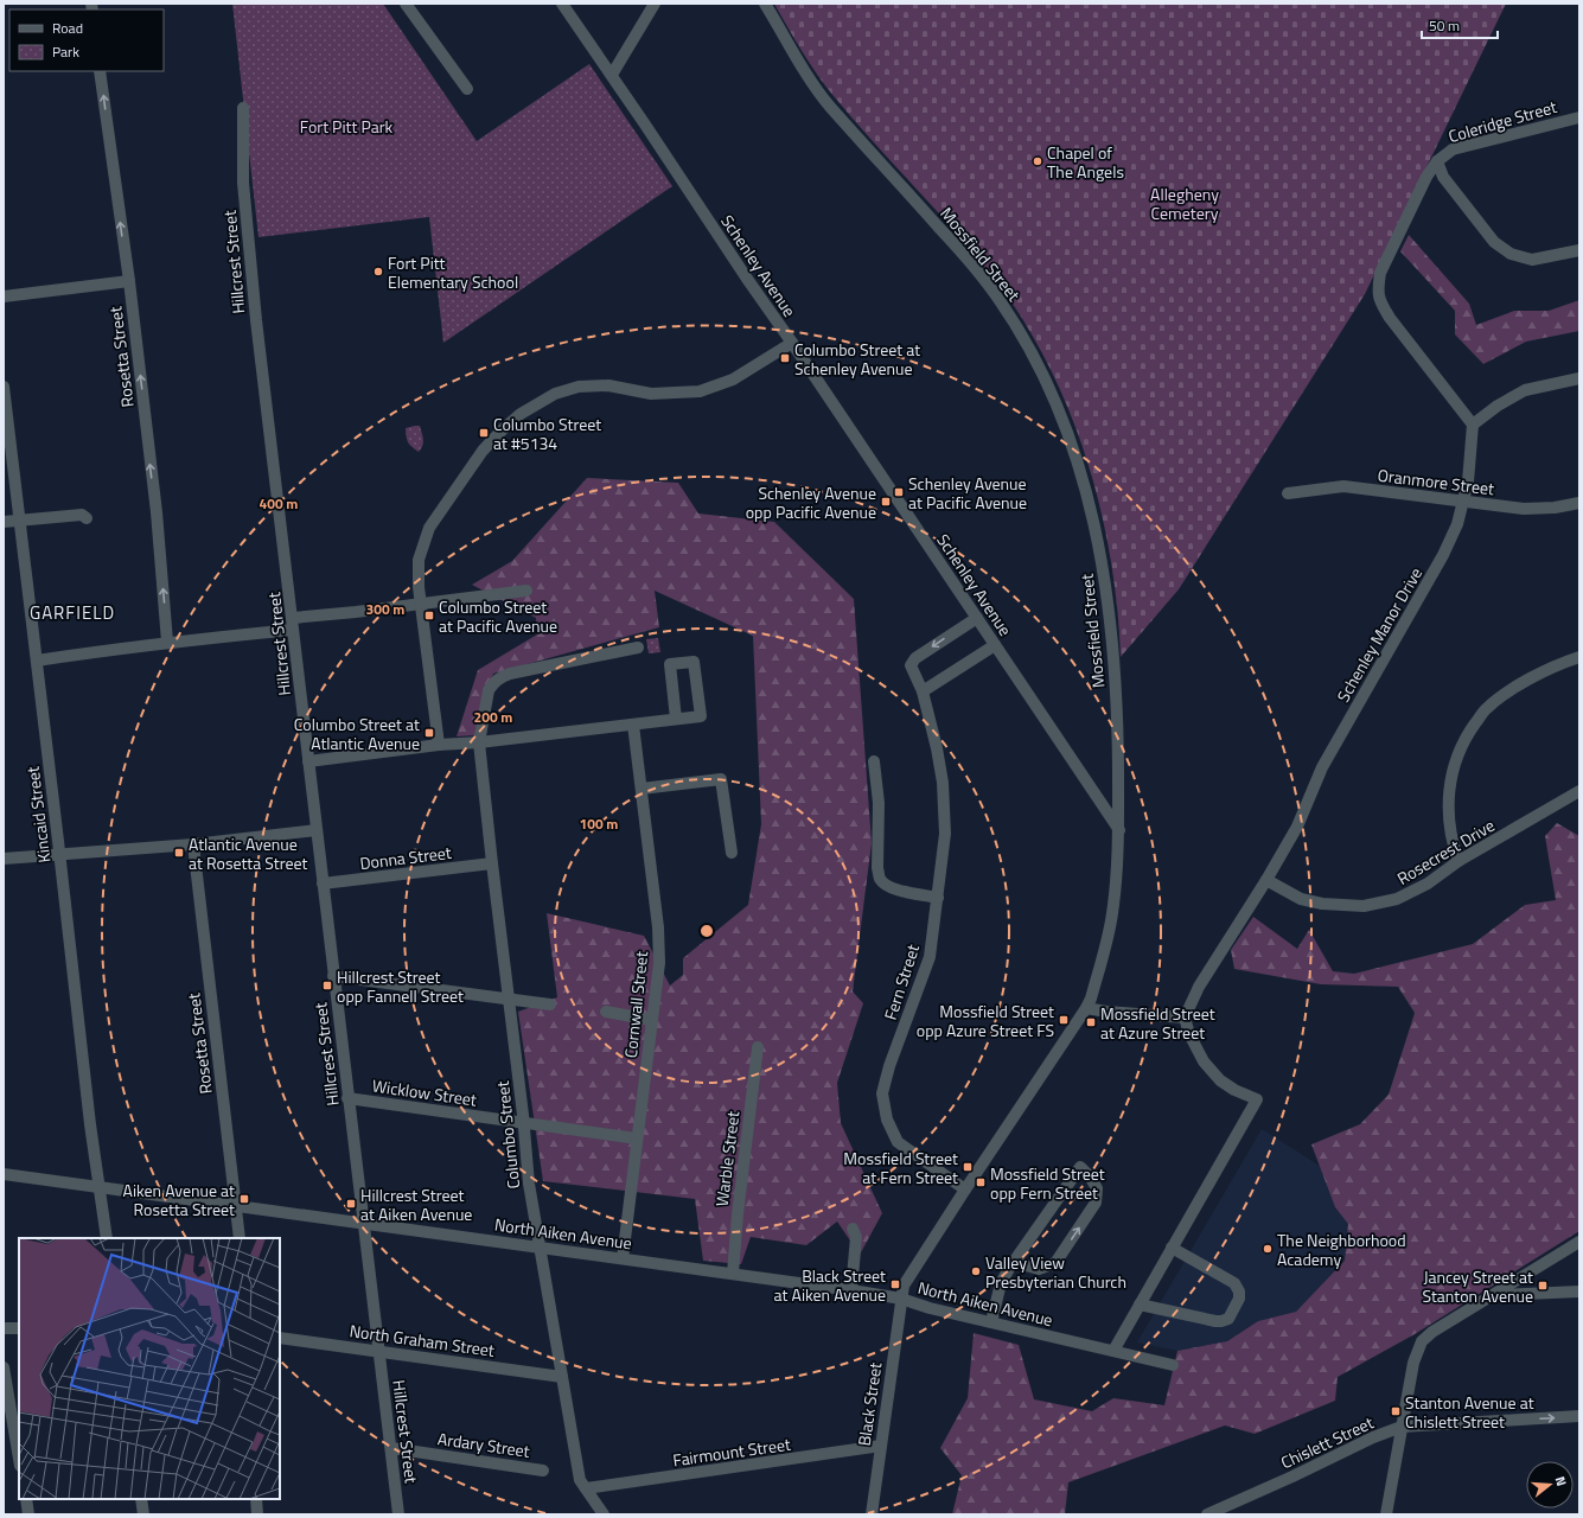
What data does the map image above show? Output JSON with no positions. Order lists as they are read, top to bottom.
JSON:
{
  "streets": {
    "street": [
      "Coleridge Street",
      "Mossfield Street",
      "Hillcrest Street",
      "Schenley Avenue",
      "Rosetta Street",
      "Oranmore Street",
      "Schenley Manor Drive",
      "Kincaid Street",
      "Rosecrest Drive",
      "Donna Street",
      "Fern Street",
      "Cornwall Street",
      "Wicklow Street",
      "Columbo Street",
      "Warble Street",
      "North Aiken Avenue",
      "North Graham Street",
      "Black Street",
      "Chislett Street",
      "Ardary Street",
      "Fairmount Street"
    ]
  },
  "crossings": [
    ["Mossfield Street", "Schenley Avenue"],
    ["Mossfield Street", "Fern Street"],
    ["Mossfield Street", "North Aiken Avenue"],
    ["Mossfield Street", "Black Street"],
    ["Hillcrest Street", "Donna Street"],
    ["Hillcrest Street", "Wicklow Street"],
    ["Hillcrest Street", "North Aiken Avenue"],
    ["Hillcrest Street", "North Graham Street"],
    ["Hillcrest Street", "Ardary Street"],
    ["Schenley Avenue", "Fern Street"],
    ["Rosetta Street", "North Aiken Avenue"],
    ["Oranmore Street", "Schenley Manor Drive"],
    ["Schenley Manor Drive", "Rosecrest Drive"],
    ["Kincaid Street", "North Aiken Avenue"],
    ["Donna Street", "Columbo Street"],
    ["Cornwall Street", "Wicklow Street"],
    ["Cornwall Street", "North Aiken Avenue"],
    ["Wicklow Street", "Columbo Street"],
    ["Columbo Street", "North Aiken Avenue"],
    ["Columbo Street", "North Graham Street"],
    ["Columbo Street", "Fairmount Street"],
    ["Warble Street", "North Aiken Avenue"],
    ["North Aiken Avenue", "Black Street"],
    ["Black Street", "Fairmount Street"]
  ],
  "one_way": ["Rosetta Street", "Chislett Street"],
  "districts": ["GARFIELD"],
  "parks": ["Fort Pitt Park", "Allegheny Cemetery"],
  "places": {
    "other": [
      "Chapel of The Angels",
      "Fort Pitt Elementary School",
      "The Neighborhood Academy",
      "Valley View Presbyterian Church"
    ],
    "transit": [
      "Columbo Street at Schenley Avenue",
      "Columbo Street at #5134",
      "Schenley Avenue at Pacific Avenue",
      "Schenley Avenue opp Pacific Avenue",
      "Columbo Street at Pacific Avenue",
      "Columbo Street at Atlantic Avenue",
      "Atlantic Avenue at Rosetta Street",
      "Hillcrest Street opp Fannell Street",
      "Mossfield Street opp Azure Street FS",
      "Mossfield Street at Azure Street",
      "Mossfield Street at Fern Street",
      "Mossfield Street opp Fern Street",
      "Aiken Avenue at Rosetta Street",
      "Hillcrest Street at Aiken Avenue",
      "Black Street at Aiken Avenue",
      "Jancey Street at Stanton Avenue",
      "Stanton Avenue at Chislett Street"
    ]
  },
  "legend": ["Road", "Park"],
  "scale_bar": "50 m",
  "north": "right",
  "rings": [
    "400 m",
    "300 m",
    "200 m",
    "100 m"
  ]
}
